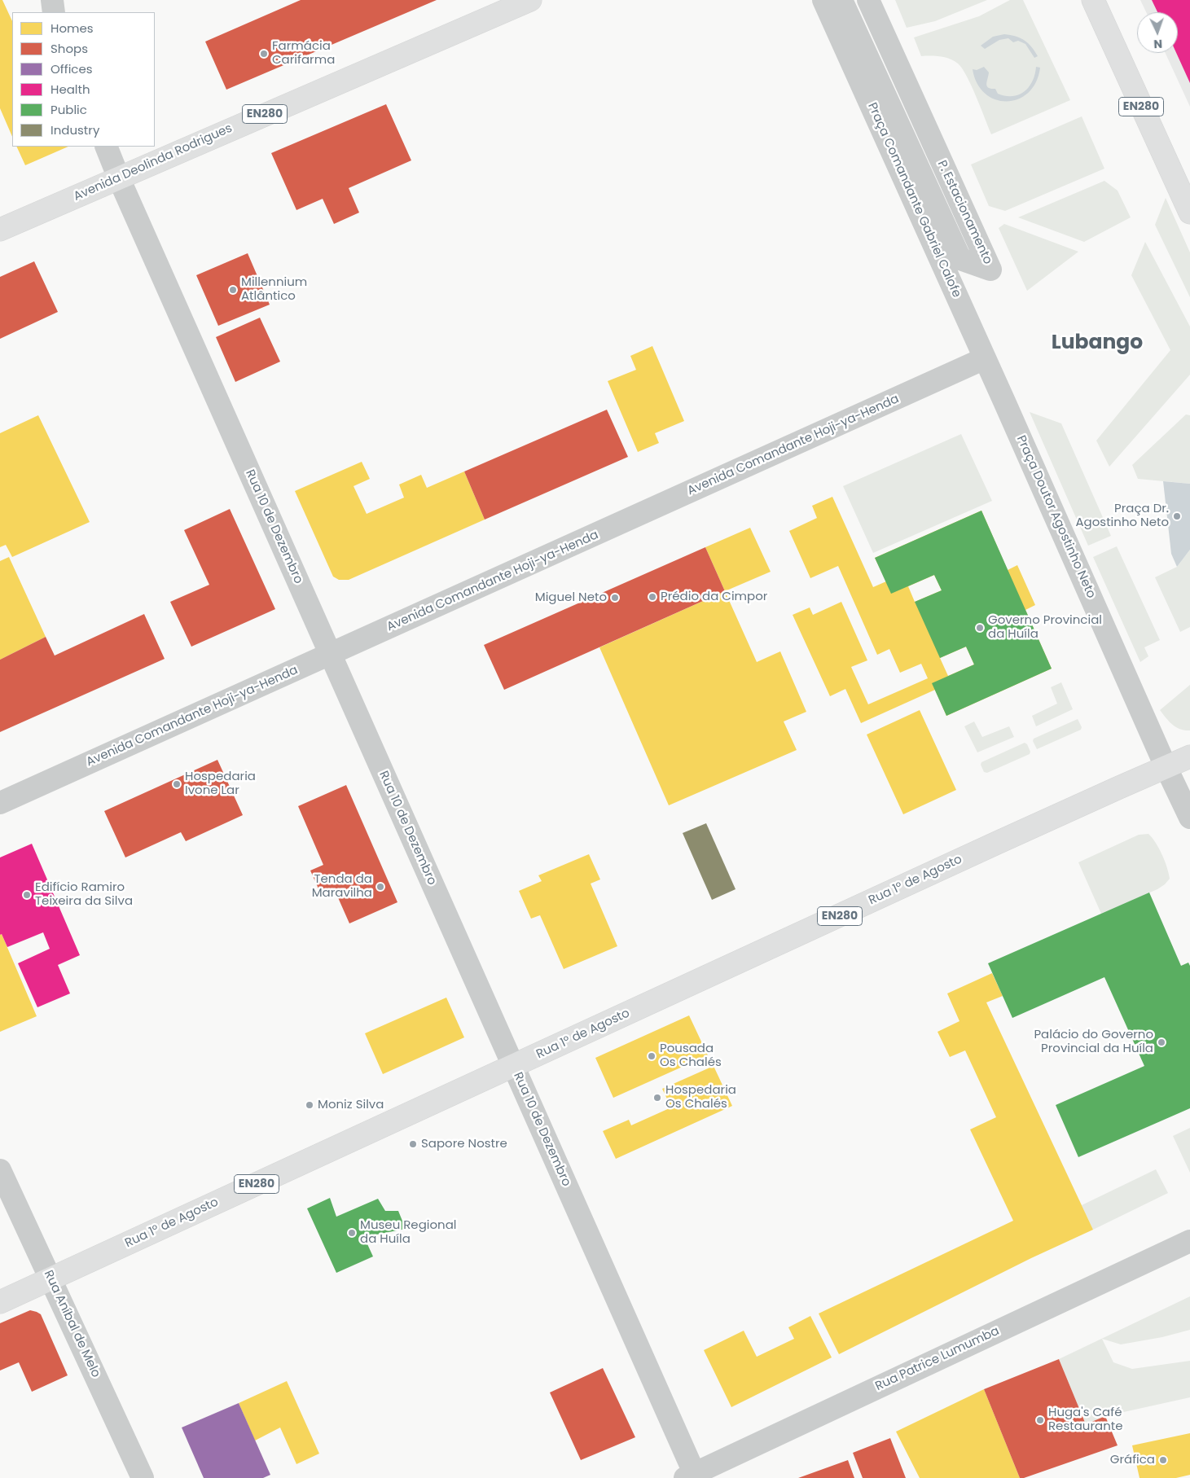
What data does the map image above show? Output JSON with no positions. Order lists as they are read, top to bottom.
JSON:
{
  "streets": {
    "main road": ["EN280", "Avenida Deolinda Rodrigues", "Rua 1º de Agosto"],
    "street": [
      "Praça Comandante Gabriel Calofe",
      "P. Estacionamento",
      "Avenida Comandante Hoji-ya-Henda",
      "Praça Doutor Agostinho Neto",
      "Rua 10 de Dezembro",
      "Rua Aníbal de Melo",
      "Rua Patrice Lumumba"
    ]
  },
  "crossings": [
    ["EN280", "Praça Doutor Agostinho Neto"],
    ["EN280", "Rua 1º de Agosto"],
    ["Avenida Deolinda Rodrigues", "Rua 10 de Dezembro"],
    ["Praça Comandante Gabriel Calofe", "Avenida Comandante Hoji-ya-Henda"],
    ["Praça Comandante Gabriel Calofe", "Praça Doutor Agostinho Neto"],
    ["Avenida Comandante Hoji-ya-Henda", "Rua 10 de Dezembro"],
    ["Praça Doutor Agostinho Neto", "Rua 1º de Agosto"],
    ["Rua 10 de Dezembro", "Rua 1º de Agosto"],
    ["Rua 10 de Dezembro", "Rua Patrice Lumumba"],
    ["Rua 1º de Agosto", "Rua Aníbal de Melo"]
  ],
  "districts": ["Lubango"],
  "places": [
    "Farmácia Carifarma",
    "Millennium Atlântico",
    "Praça Dr. Agostinho Neto",
    "Prédio da Cimpor",
    "Miguel Neto",
    "Governo Provincial da Huíla",
    "Hospedaria Ivone Lar",
    "Tenda da Maravilha",
    "Edifício Ramiro Teixeira da Silva",
    "Palácio do Governo Provincial da Huíla",
    "Pousada Os Chalés",
    "Hospedaria Os Chalés",
    "Moniz Silva",
    "Sapore Nostre",
    "Museu Regional da Huíla",
    "Huga's Café Restaurante",
    "Gráfica"
  ],
  "legend": [
    "Homes",
    "Shops",
    "Offices",
    "Health",
    "Public",
    "Industry"
  ],
  "north": "bottom"
}
